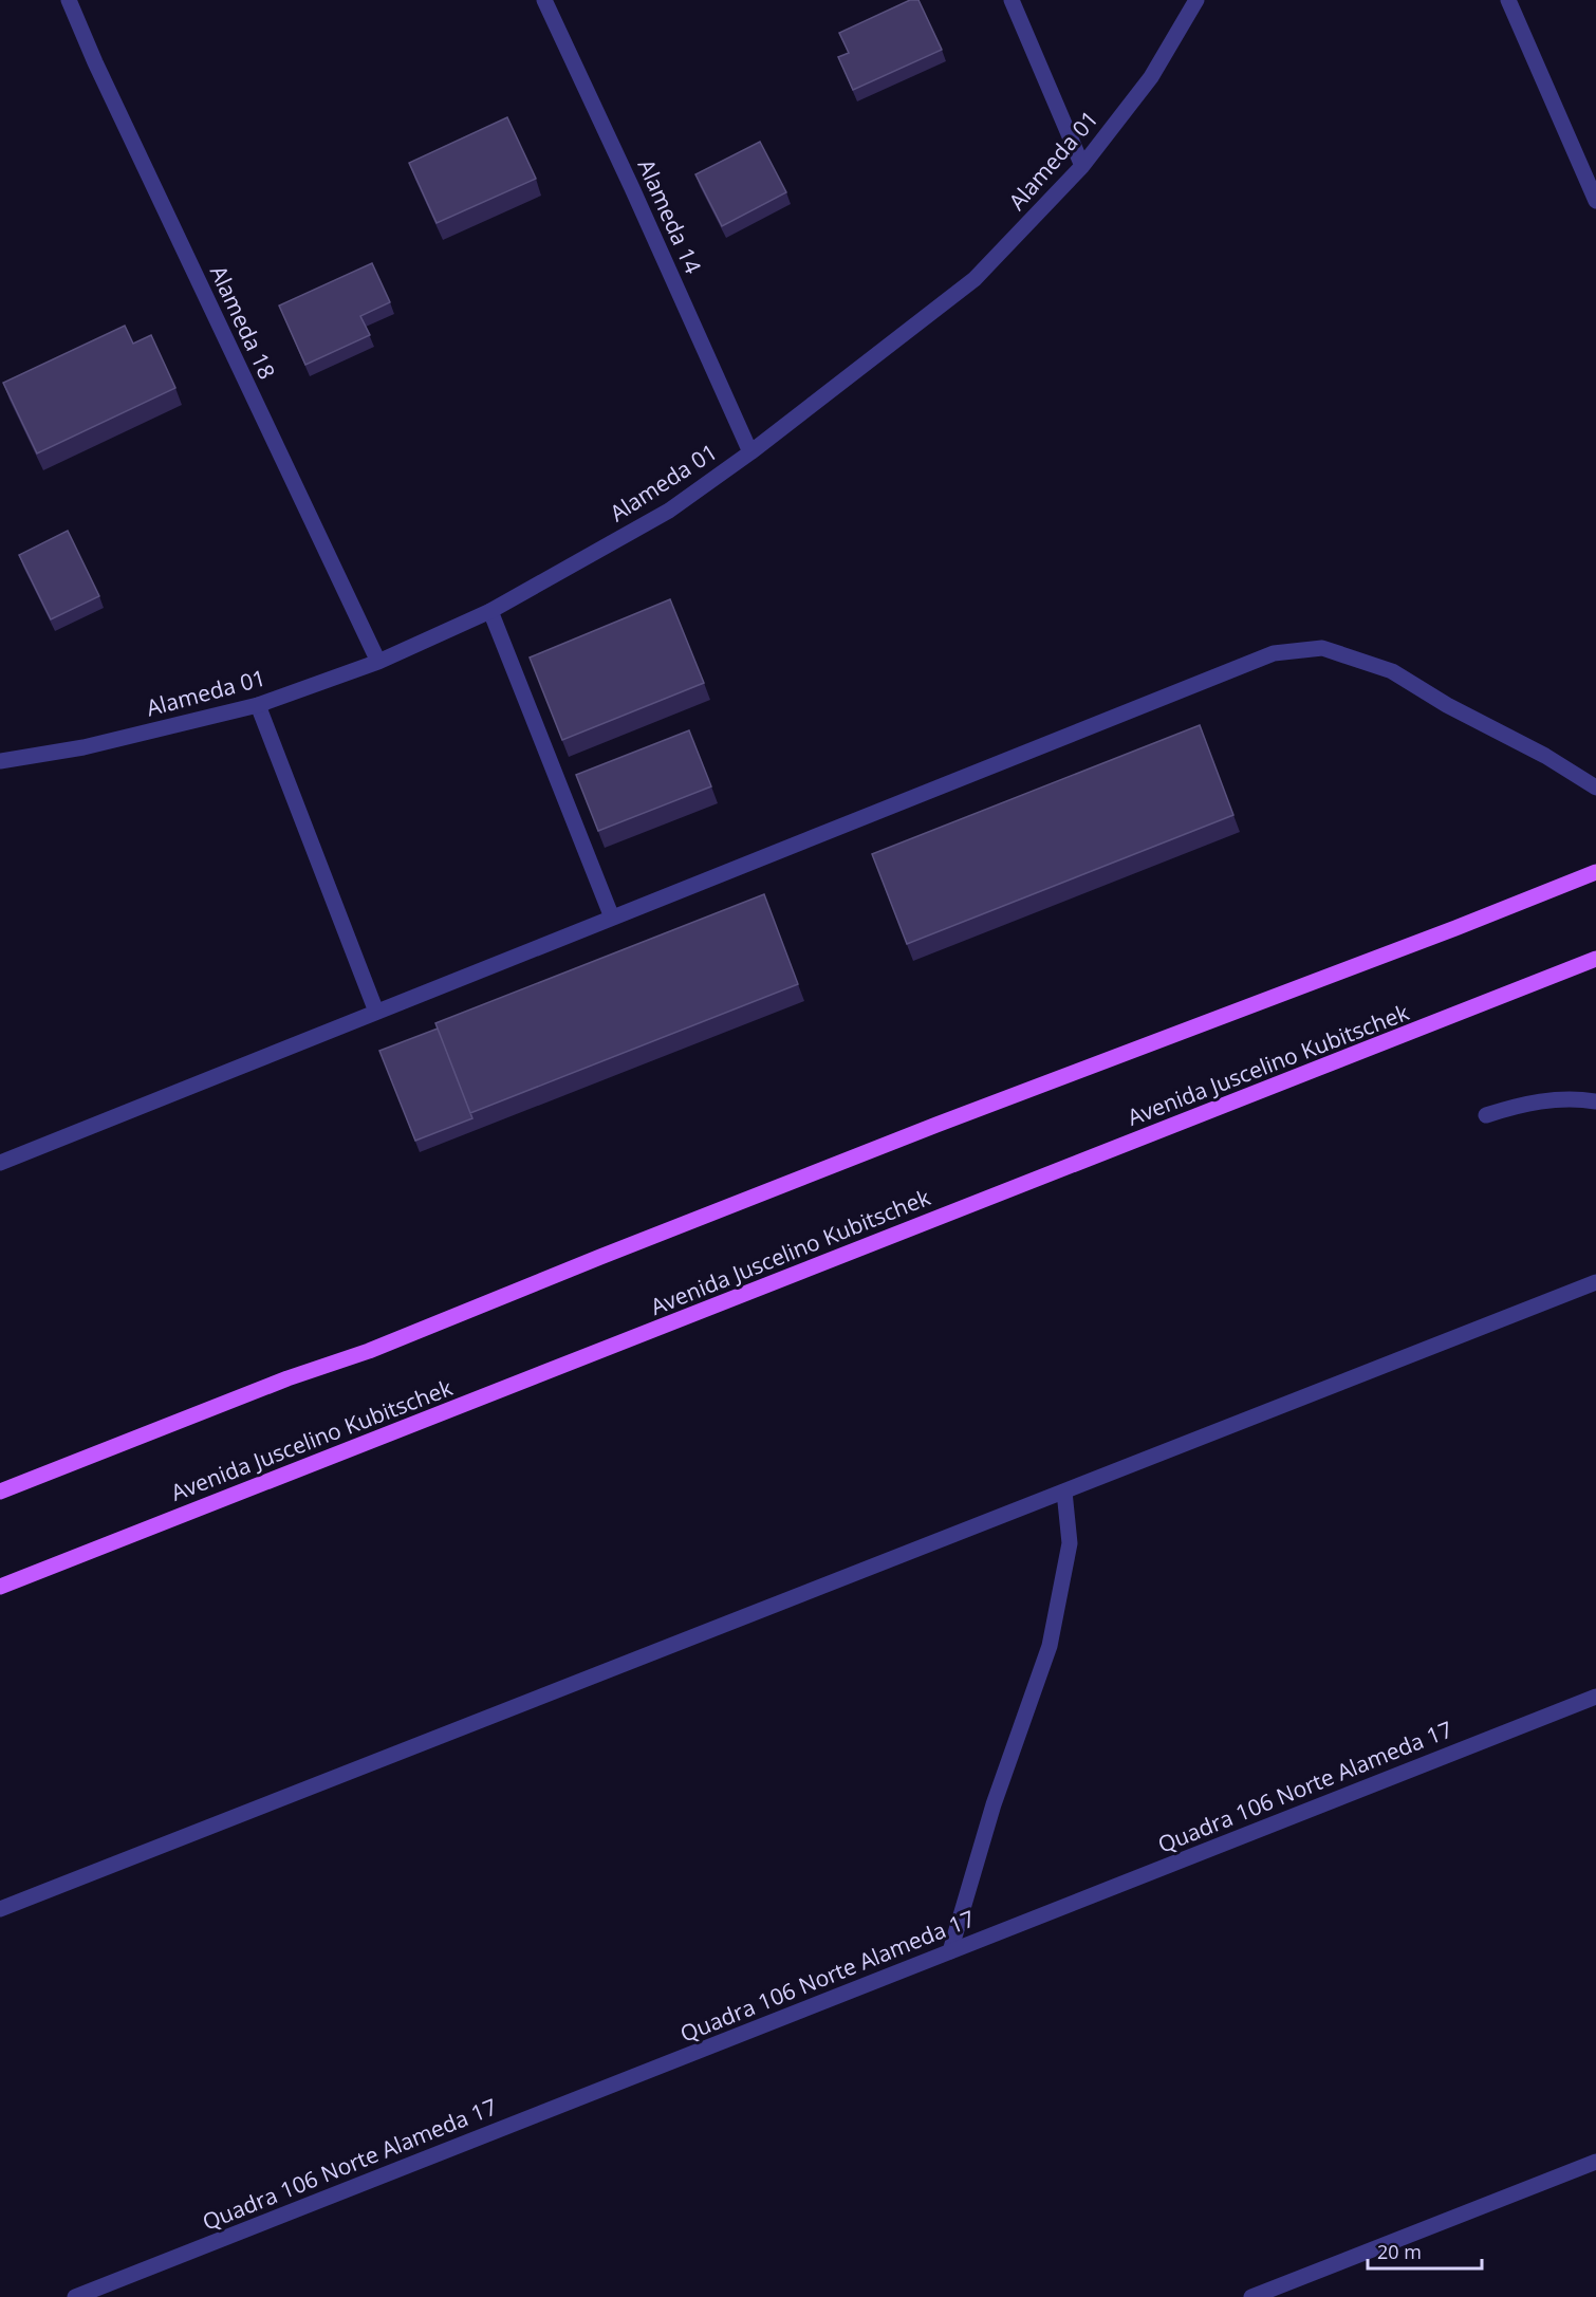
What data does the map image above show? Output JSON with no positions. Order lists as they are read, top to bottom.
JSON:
{
  "streets": {
    "main road": ["Avenida Juscelino Kubitschek"],
    "street": [
      "Alameda 01",
      "Alameda 14",
      "Alameda 18",
      "Quadra 106 Norte Alameda 17"
    ]
  },
  "crossings": [
    ["Alameda 01", "Alameda 14"],
    ["Alameda 01", "Alameda 18"]
  ],
  "scale_bar": "20 m"
}
